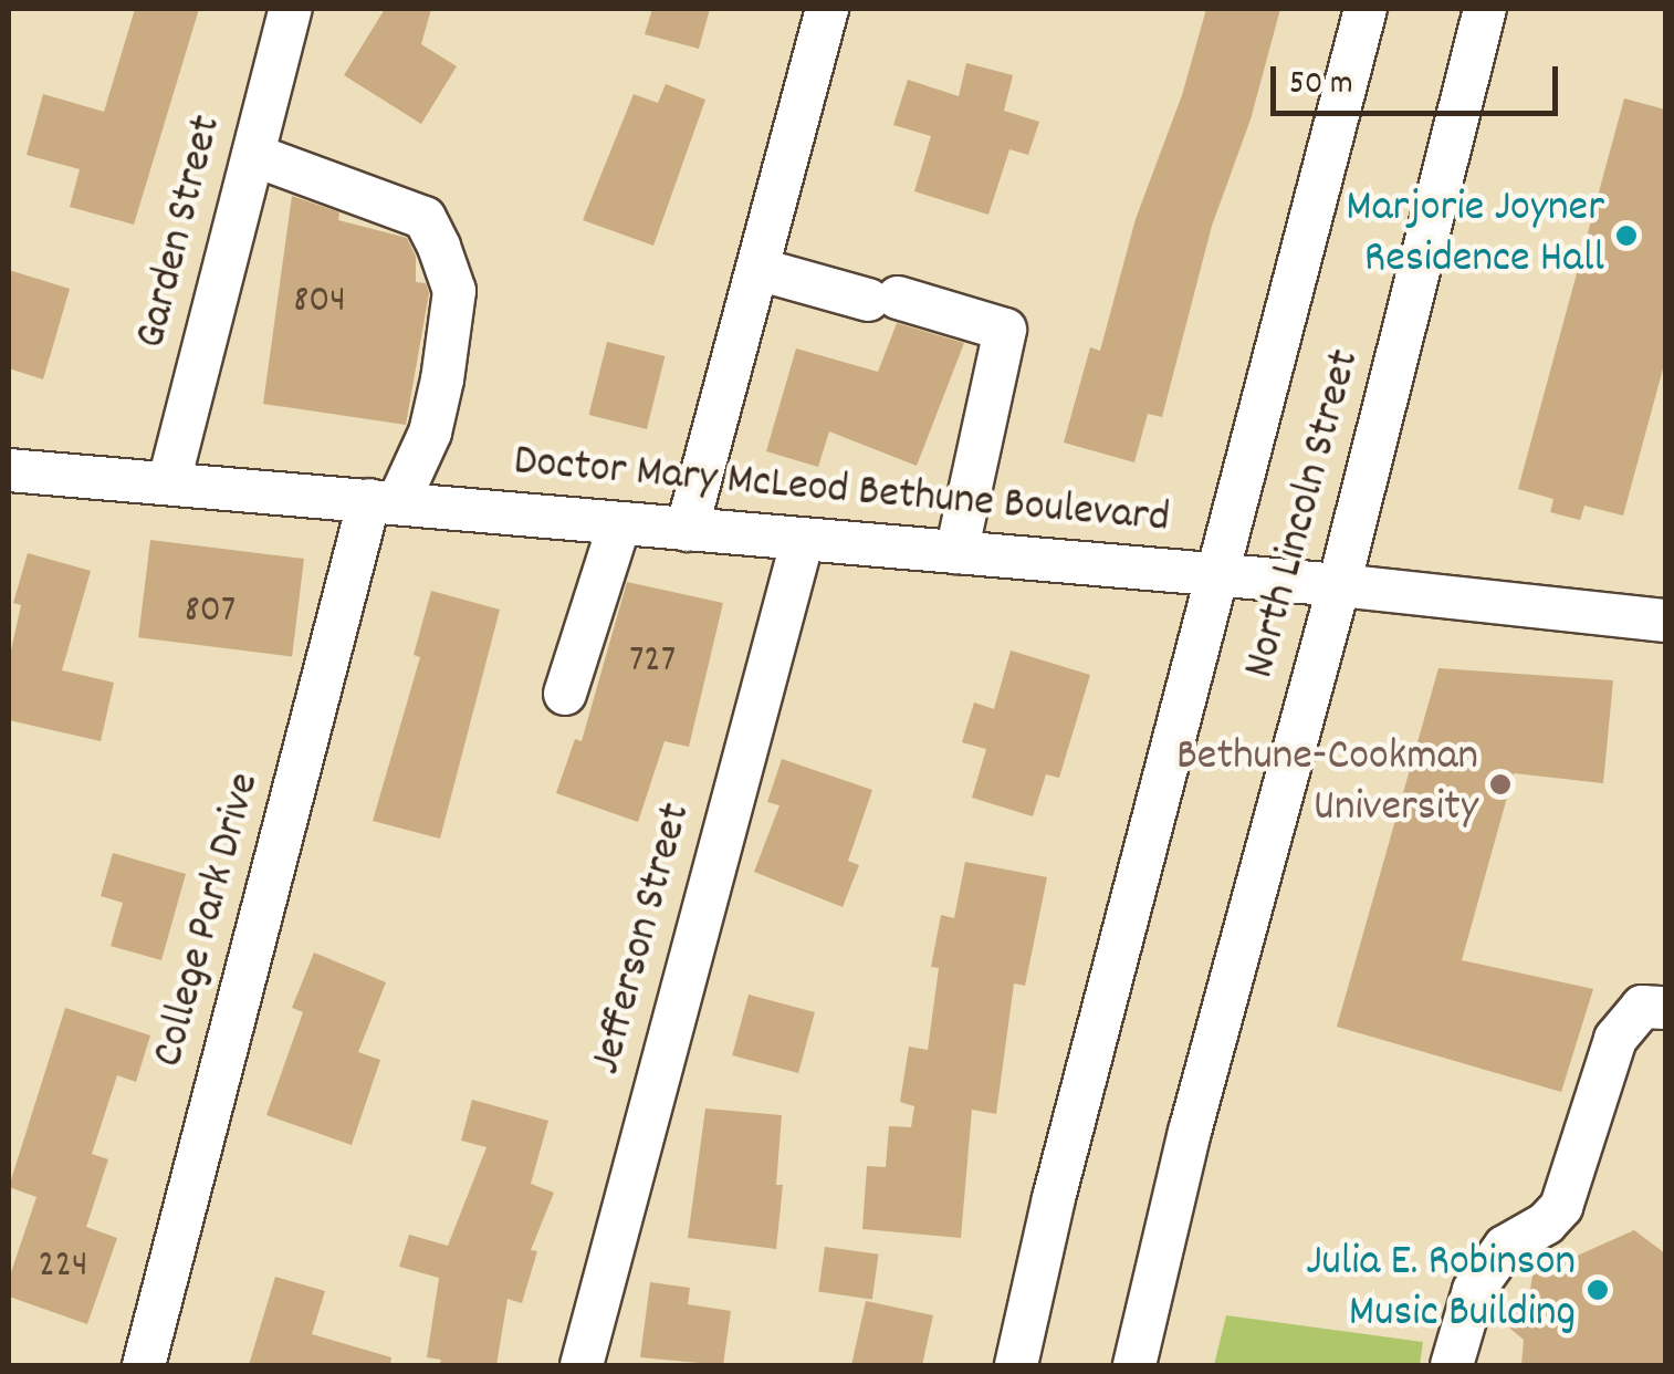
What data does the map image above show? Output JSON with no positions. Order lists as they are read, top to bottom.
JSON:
{
  "streets": {
    "street": [
      "Garden Street",
      "Doctor Mary McLeod Bethune Boulevard",
      "North Lincoln Street",
      "College Park Drive",
      "Jefferson Street"
    ]
  },
  "crossings": [
    ["Garden Street", "Doctor Mary McLeod Bethune Boulevard"],
    ["Garden Street", "College Park Drive"],
    ["Doctor Mary McLeod Bethune Boulevard", "North Lincoln Street"],
    ["Doctor Mary McLeod Bethune Boulevard", "College Park Drive"],
    ["Doctor Mary McLeod Bethune Boulevard", "Jefferson Street"]
  ],
  "places": ["Marjorie Joyner Residence Hall", "Bethune-Cookman University", "Julia E. Robinson Music Building"],
  "house_numbers": [
    "804",
    "807",
    "727",
    "224"
  ],
  "scale_bar": "50 m"
}
